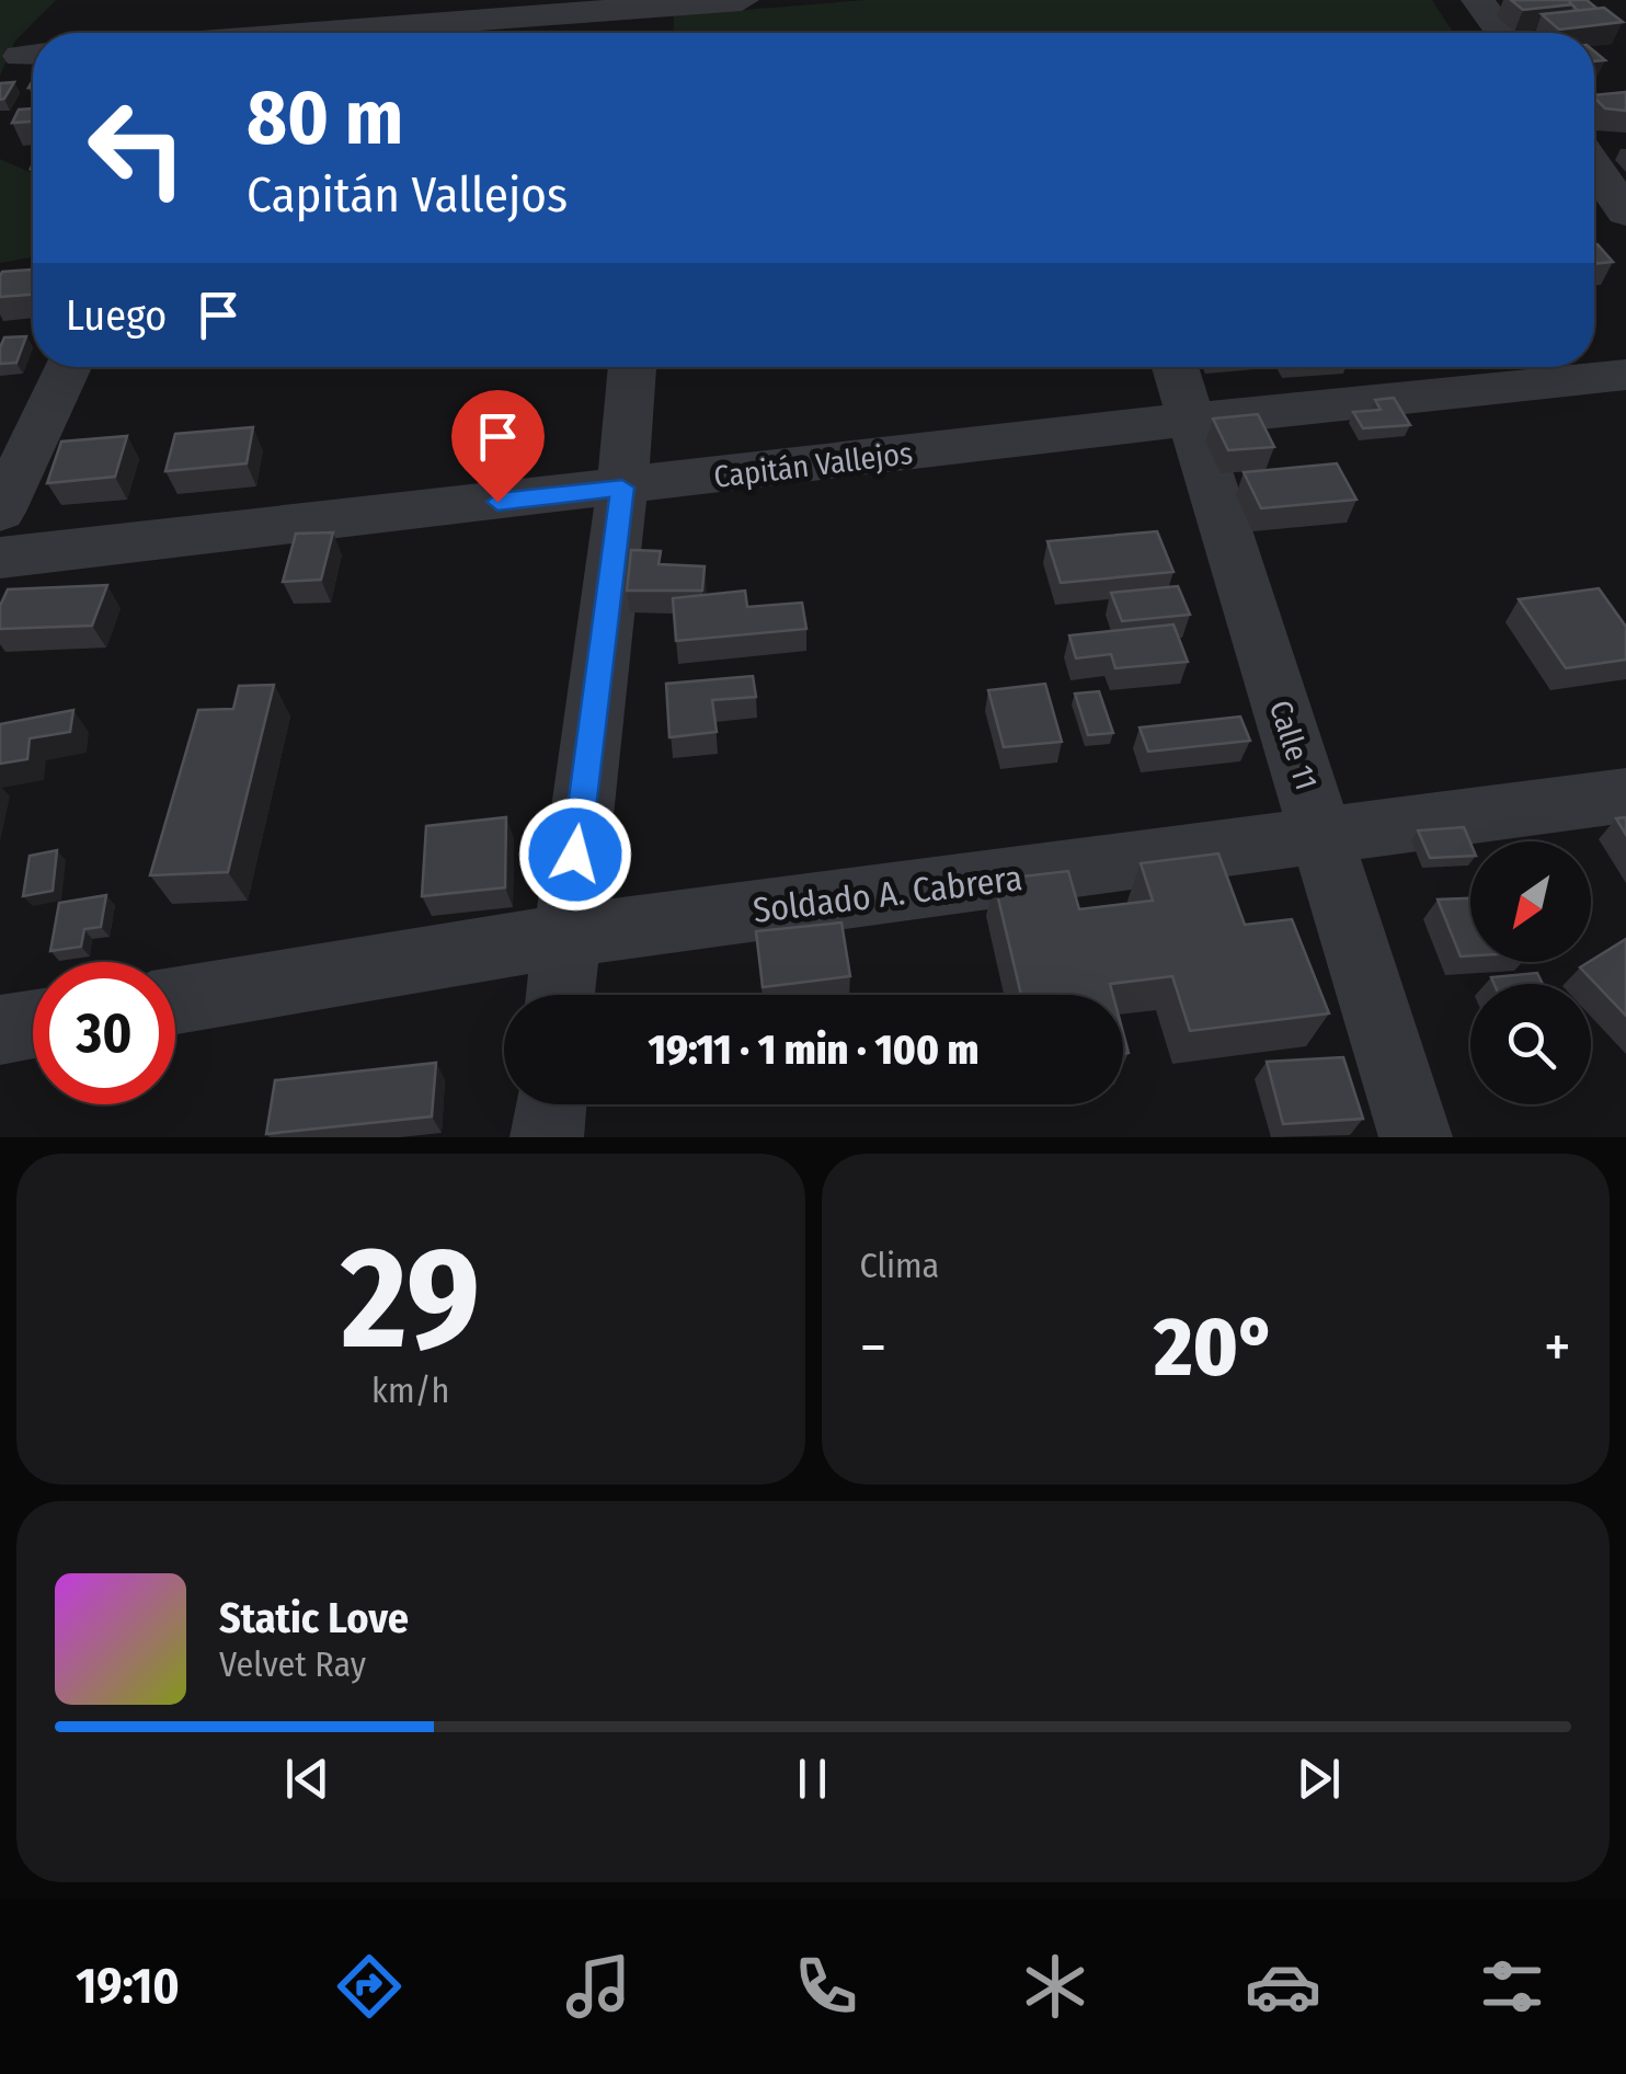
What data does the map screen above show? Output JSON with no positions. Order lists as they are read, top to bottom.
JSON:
{
  "streets": {
    "street": ["Capitán Vallejos", "Calle 11", "Soldado A. Cabrera"]
  },
  "crossings": [
    ["Capitán Vallejos", "Calle 11"],
    ["Calle 11", "Soldado A. Cabrera"]
  ],
  "north": "bottom left",
  "page": {
    "turn": ["80 m", "Capitán Vallejos"],
    "then": "Luego",
    "limit": "30",
    "trip": "19:11 · 1 min · 100 m",
    "tile": [
      ["29", "km/h"],
      "Clima"
    ],
    "heat": ["−", "20°", "+"],
    "song": ["Static Love", "Velvet Ray"],
    "tabs": "19:10"
  }
}
